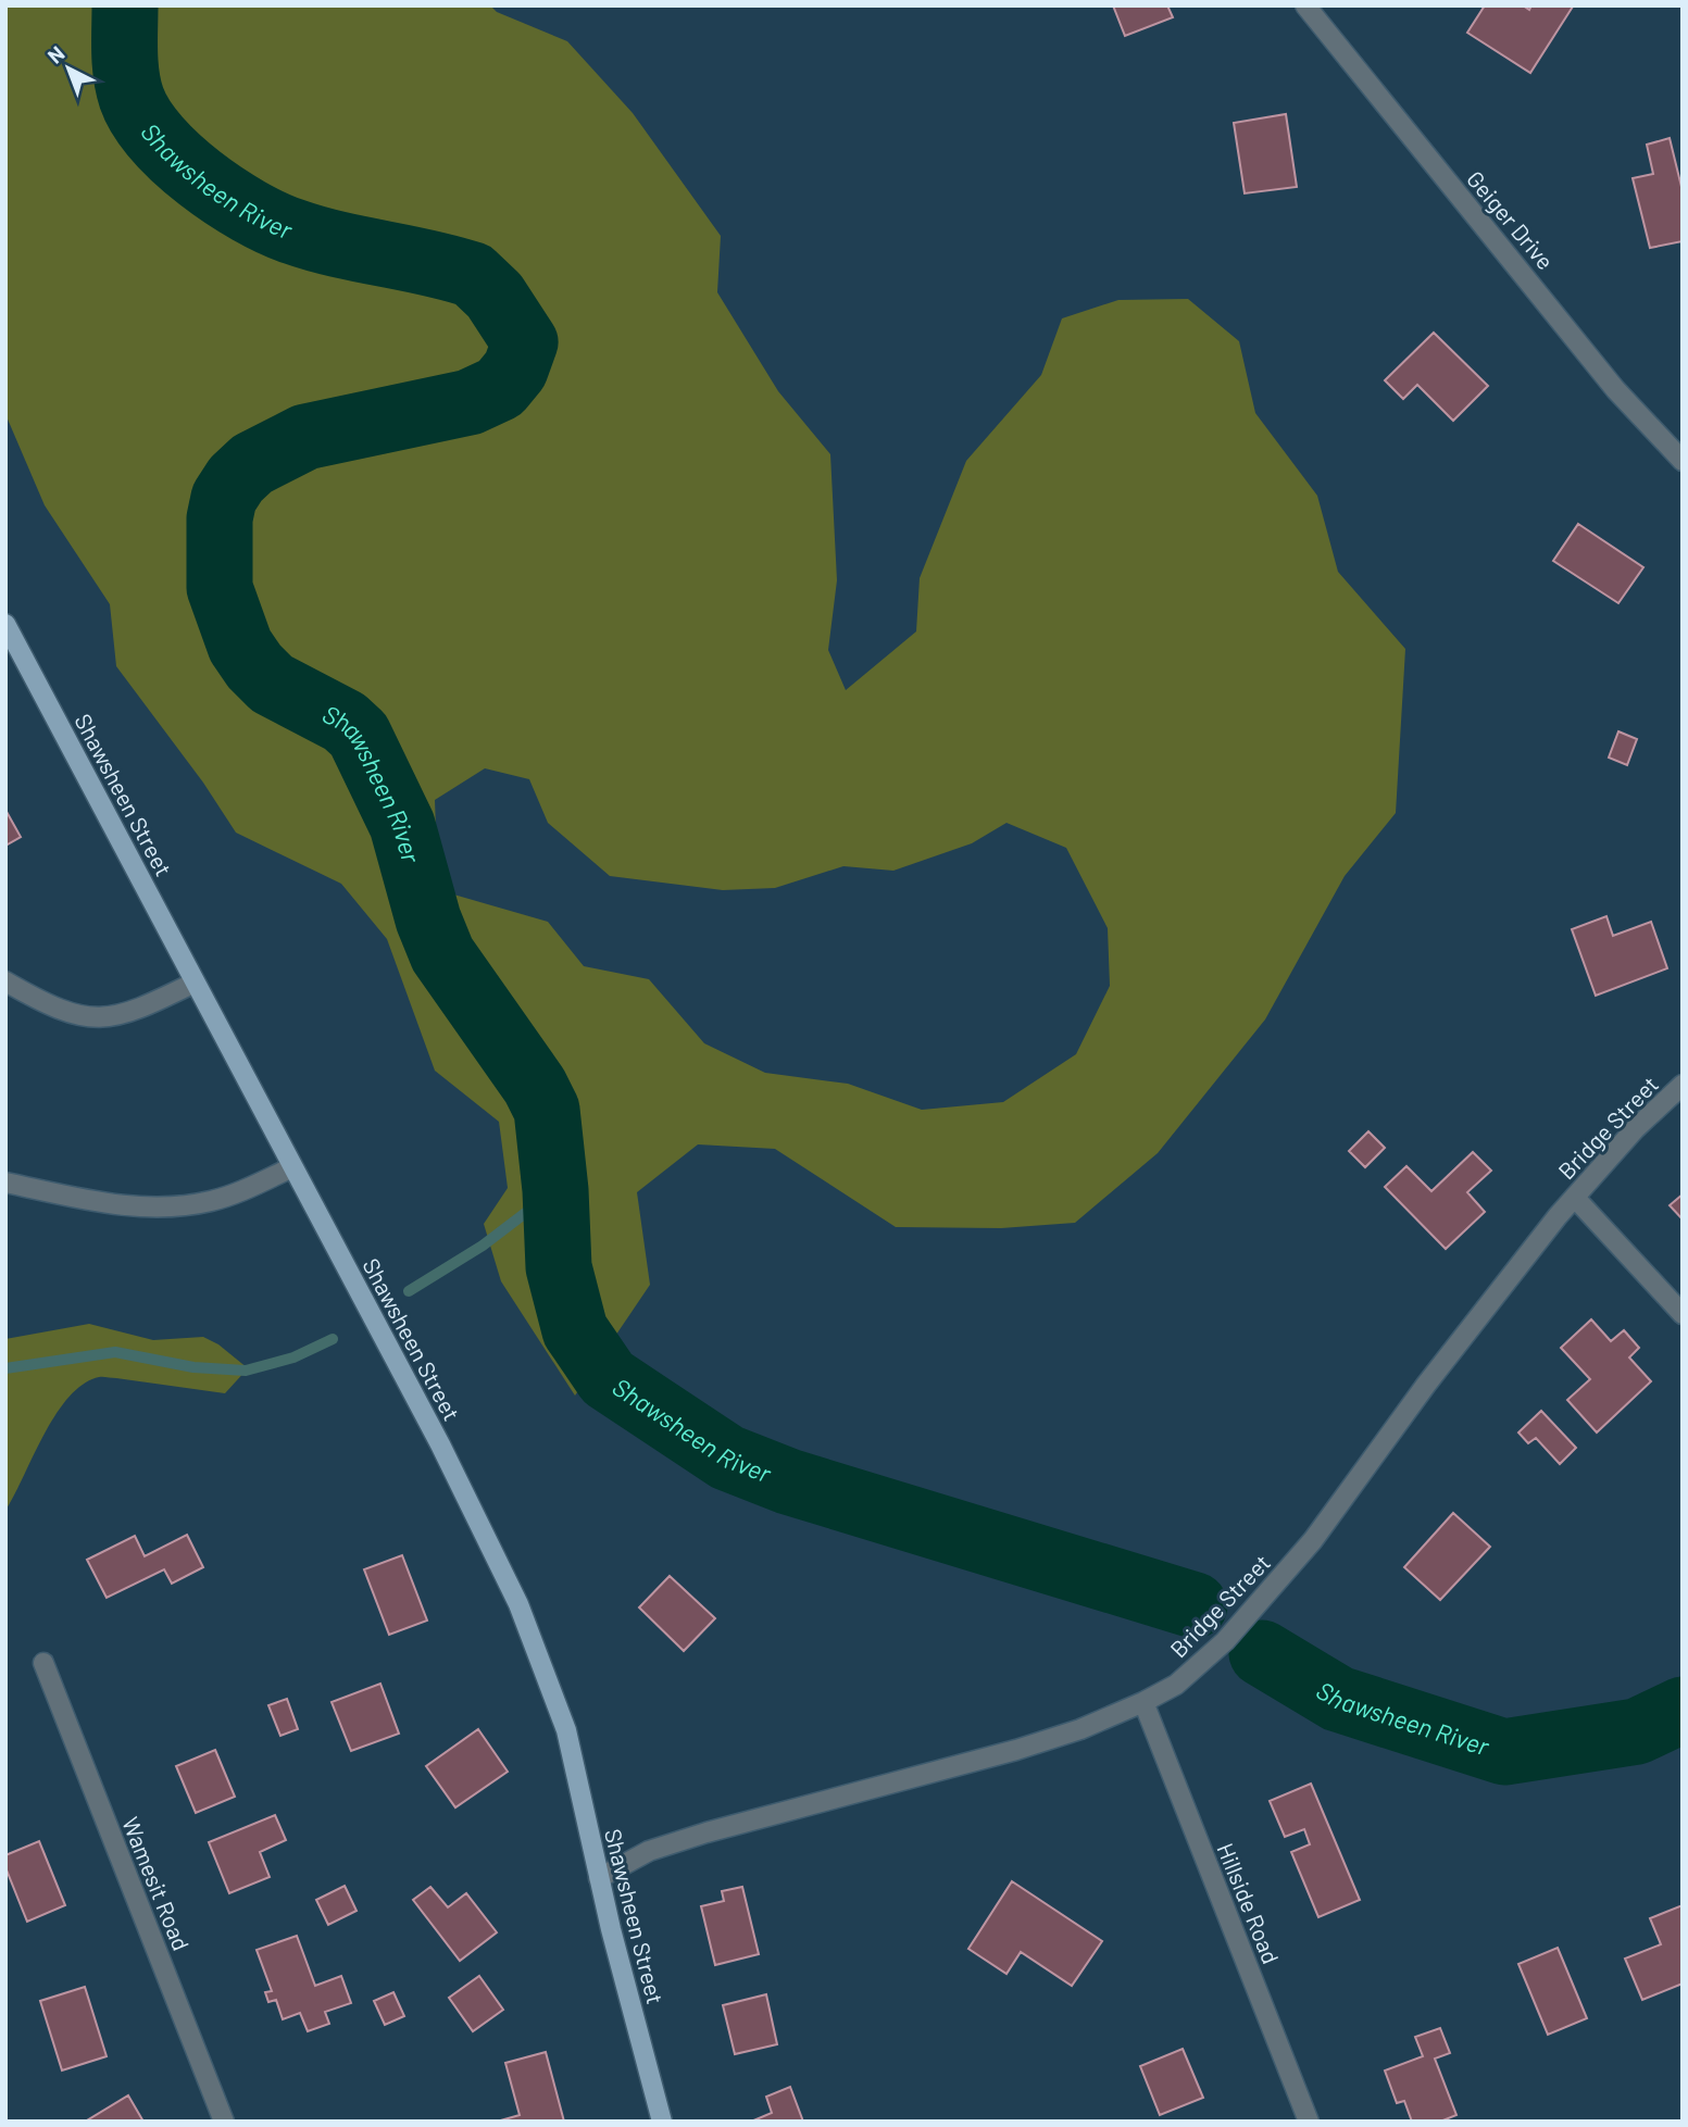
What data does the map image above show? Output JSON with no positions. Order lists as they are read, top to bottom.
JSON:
{
  "streets": {
    "main road": ["Shawsheen Street"],
    "street": [
      "Geiger Drive",
      "Bridge Street",
      "Wamesit Road",
      "Hillside Road"
    ]
  },
  "crossings": [
    ["Shawsheen Street", "Bridge Street"],
    ["Bridge Street", "Hillside Road"]
  ],
  "water": ["Shawsheen River"],
  "north": "top left"
}
